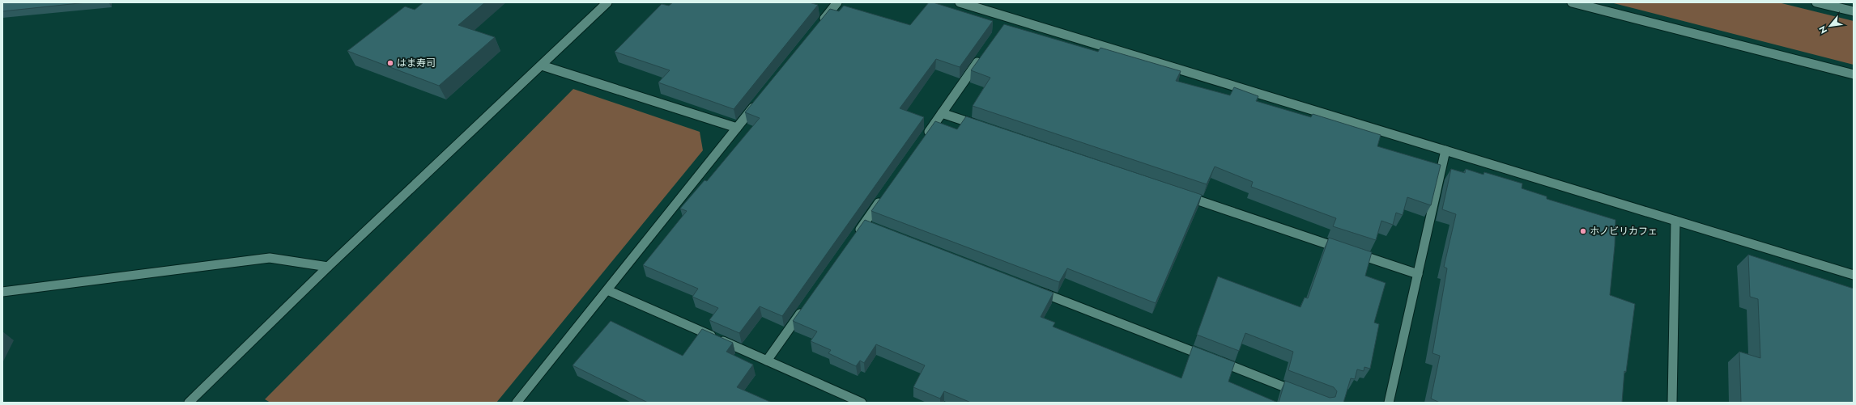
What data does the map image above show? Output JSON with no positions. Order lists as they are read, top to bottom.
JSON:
{
  "places": ["はま寿司", "ホノビリカフェ"],
  "north": "bottom left"
}
